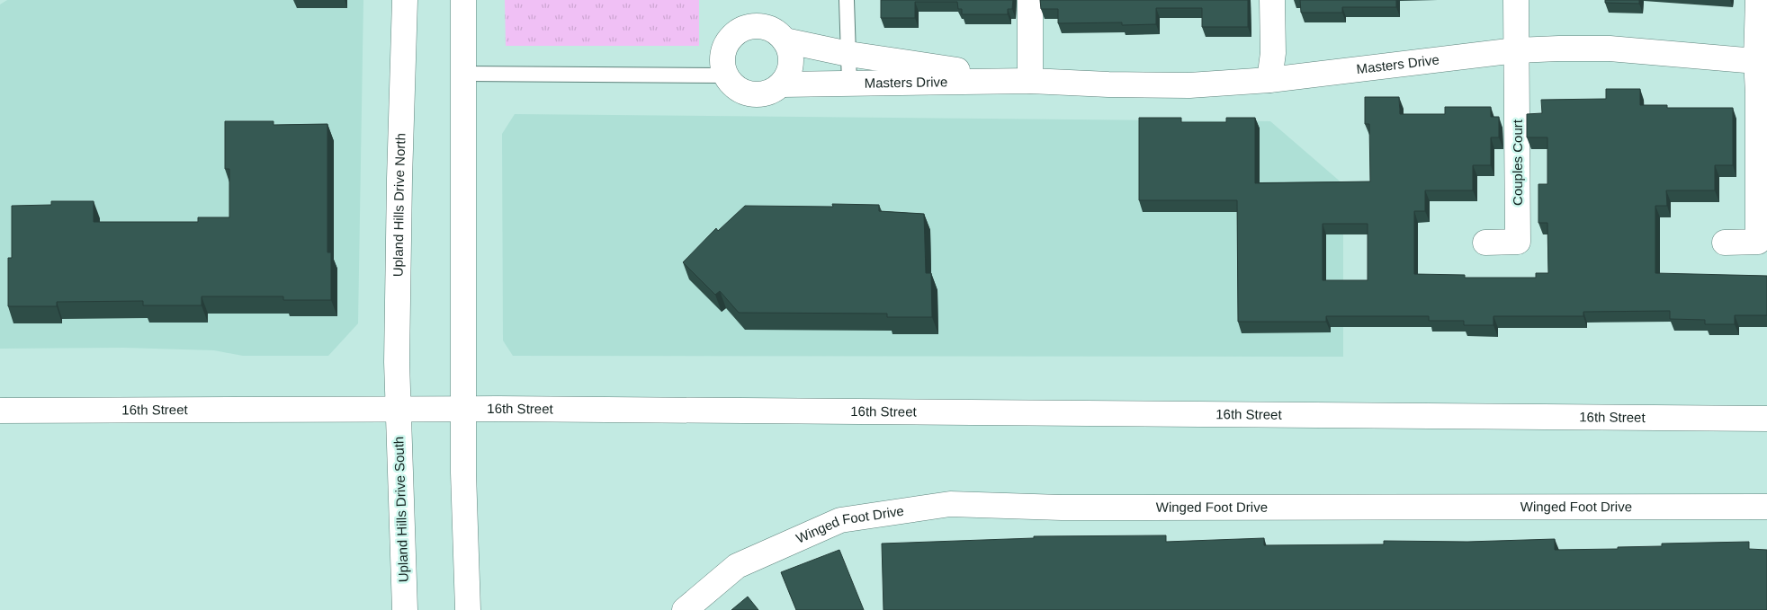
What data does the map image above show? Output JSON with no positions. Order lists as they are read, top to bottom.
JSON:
{
  "streets": {
    "street": [
      "Masters Drive",
      "Couples Court",
      "Upland Hills Drive North",
      "16th Street",
      "Winged Foot Drive",
      "Upland Hills Drive South"
    ]
  },
  "crossings": [
    ["Masters Drive", "Couples Court"],
    ["Upland Hills Drive North", "16th Street"],
    ["Upland Hills Drive North", "Upland Hills Drive South"],
    ["16th Street", "Upland Hills Drive South"]
  ]
}
